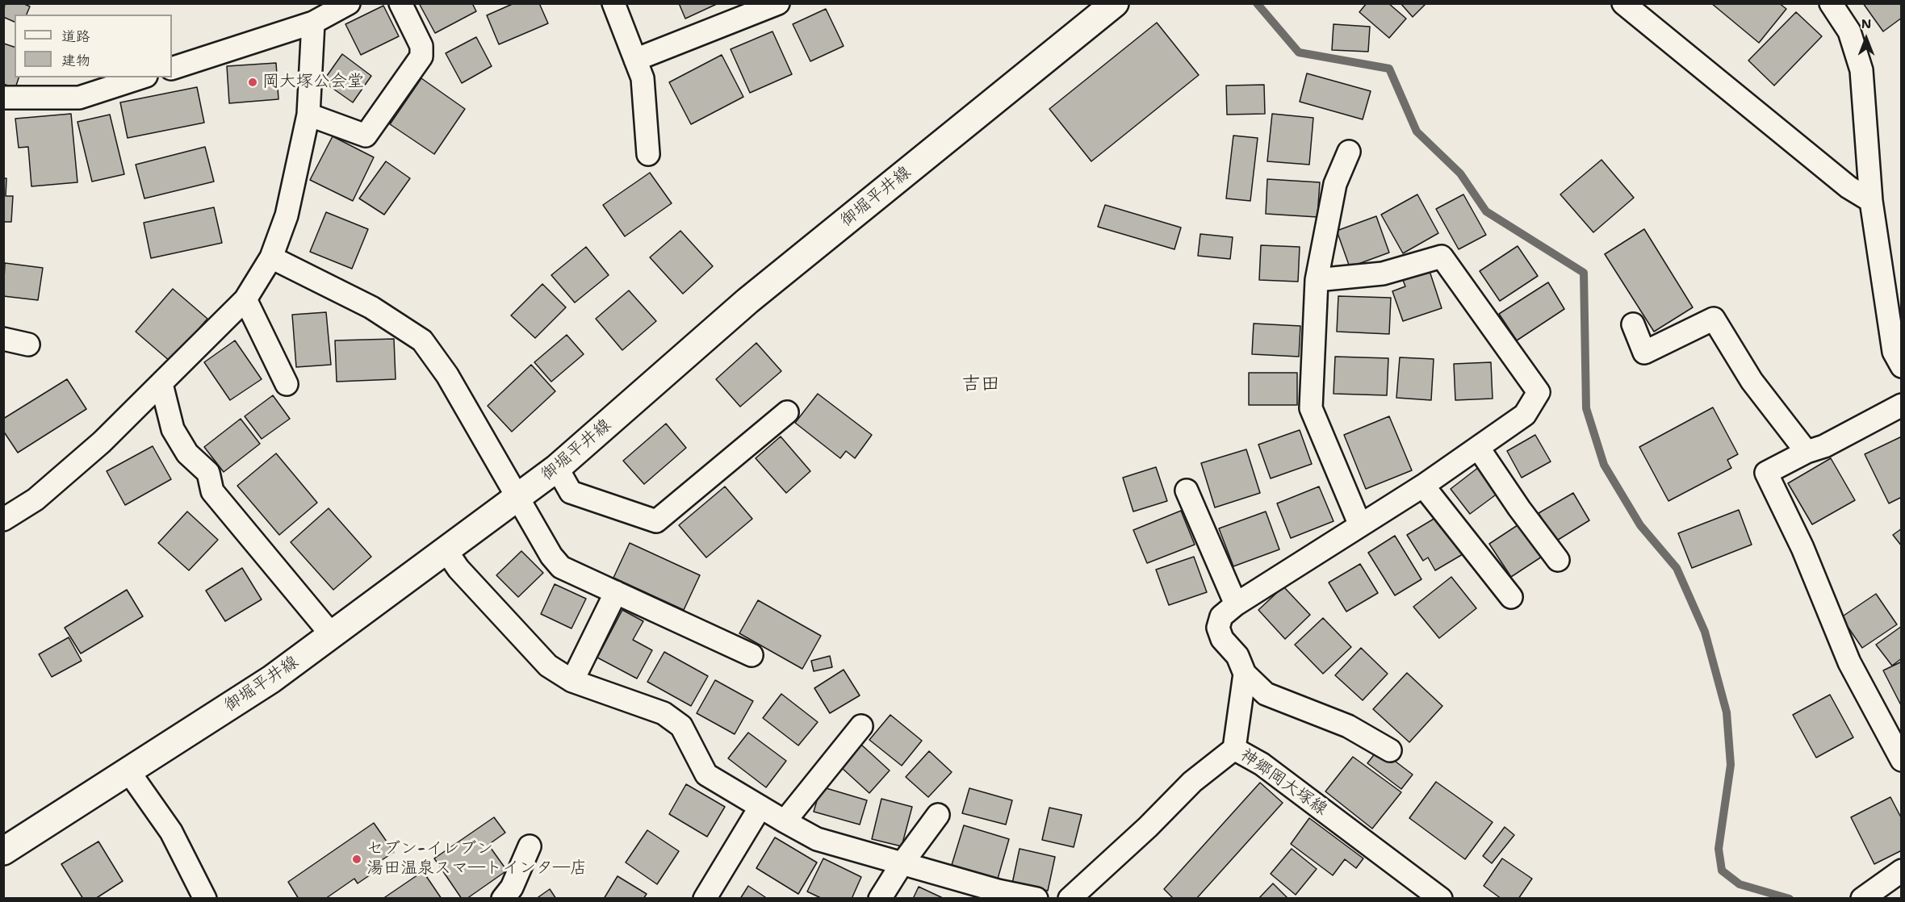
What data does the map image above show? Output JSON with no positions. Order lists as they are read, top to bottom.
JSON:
{
  "streets": {
    "street": ["御堀平井線", "神郷岡大塚線"]
  },
  "districts": ["吉田"],
  "places": ["岡大塚公会堂", "セブン-イレブン 湯田温泉スマ―トインタ―店"],
  "legend": ["道路", "建物"],
  "north": "top"
}
